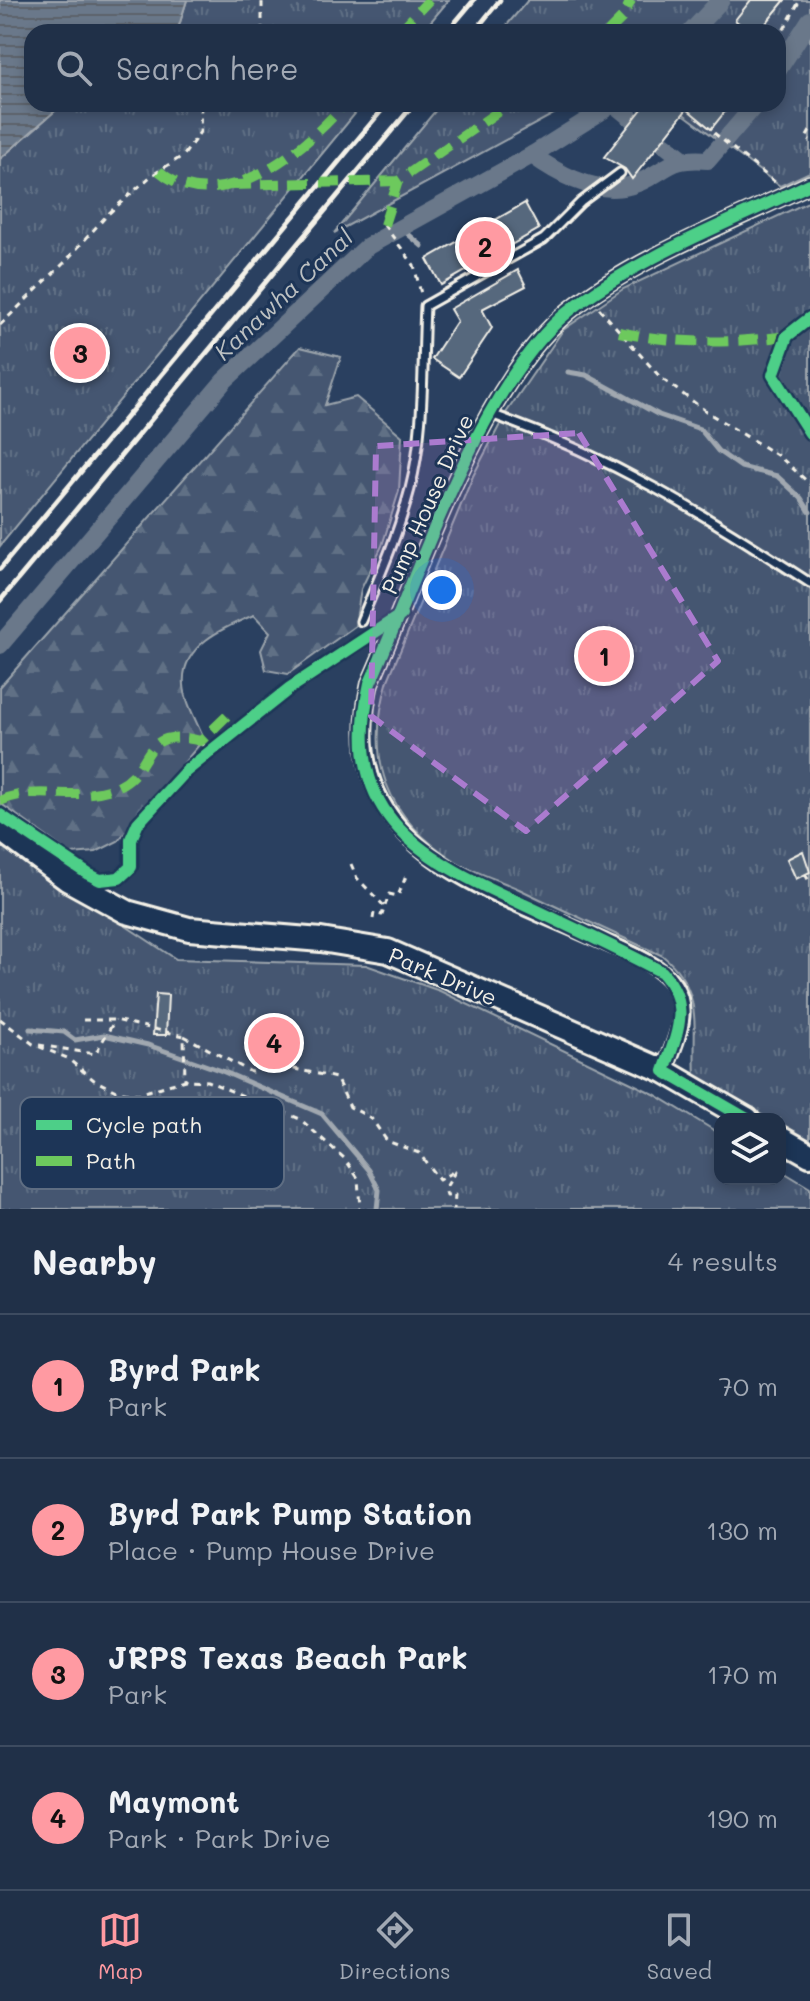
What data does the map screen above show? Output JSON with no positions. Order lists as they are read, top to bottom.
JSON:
{
  "streets": {
    "main road": ["Park Drive"],
    "street": ["Pump House Drive"]
  },
  "crossings": [
    ["Pump House Drive", "Park Drive"]
  ],
  "water": ["Kanawha Canal"],
  "legend": ["Cycle path", "Path"],
  "page": {
    "search": "Search here",
    "pins": [
      "2",
      "3",
      "1",
      "4"
    ],
    "heading": ["Nearby", "4 results"],
    "list": [
      {
        "mark": "1",
        "name": "Byrd Park",
        "note": "Park",
        "value": "70 m"
      },
      {
        "mark": "2",
        "name": "Byrd Park Pump Station",
        "note": "Place · Pump House Drive",
        "value": "130 m"
      },
      {
        "mark": "3",
        "name": "JRPS Texas Beach Park",
        "note": "Park",
        "value": "170 m"
      },
      {
        "mark": "4",
        "name": "Maymont",
        "note": "Park · Park Drive",
        "value": "190 m"
      }
    ],
    "nav": ["Map", "Directions", "Saved"]
  }
}
